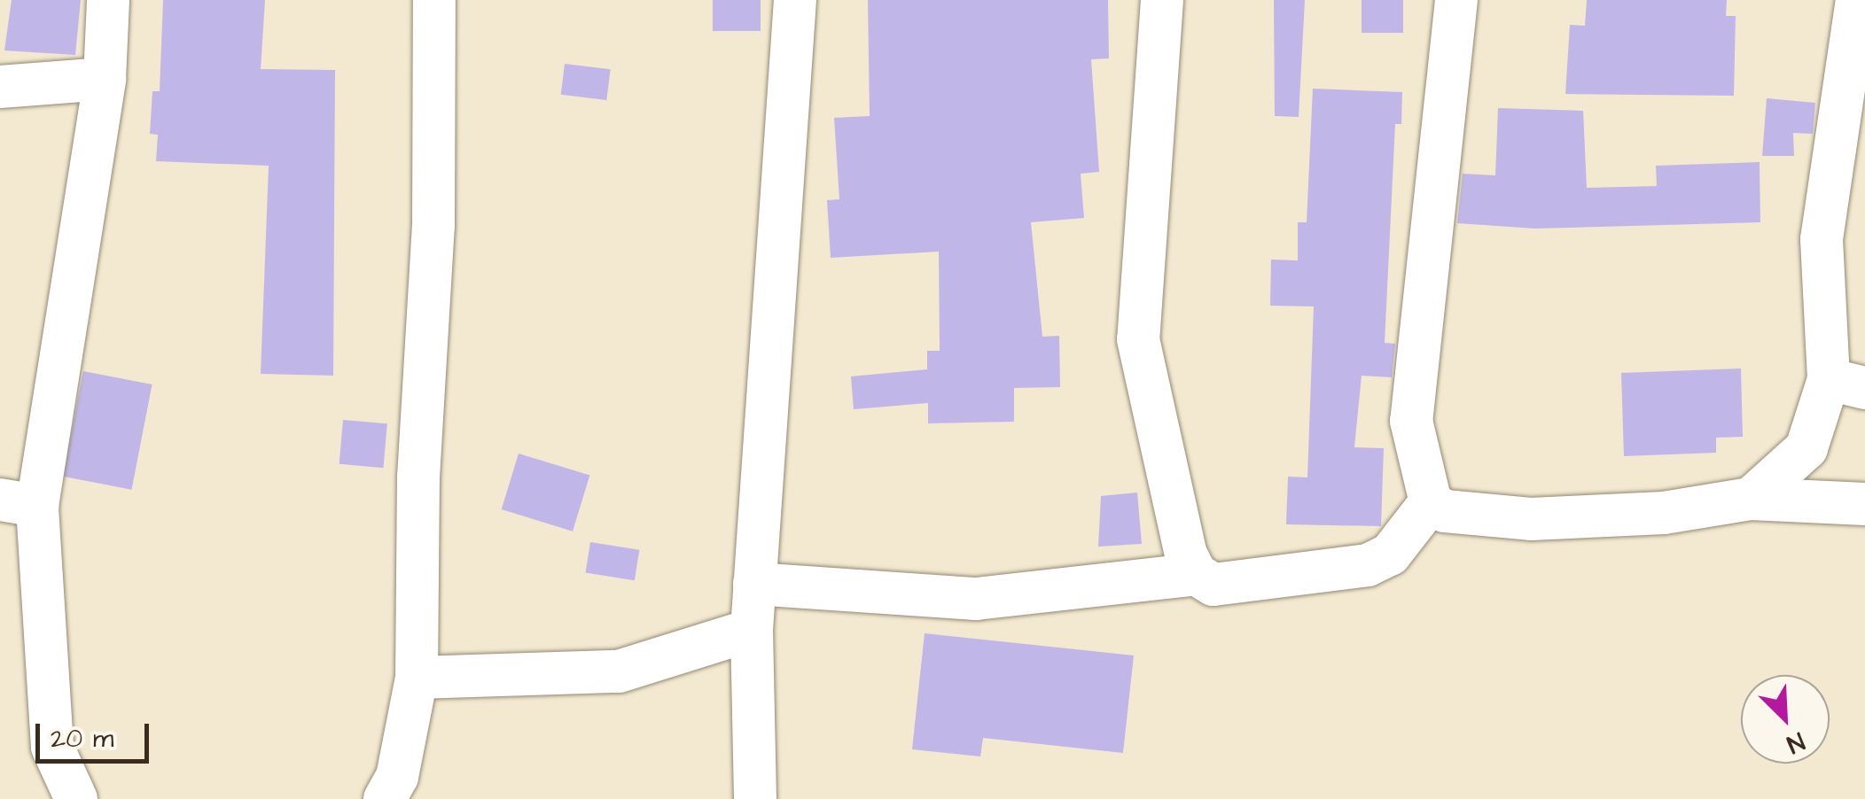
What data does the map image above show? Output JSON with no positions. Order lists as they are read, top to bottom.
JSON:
{
  "scale_bar": "20 m",
  "north": "bottom right"
}
